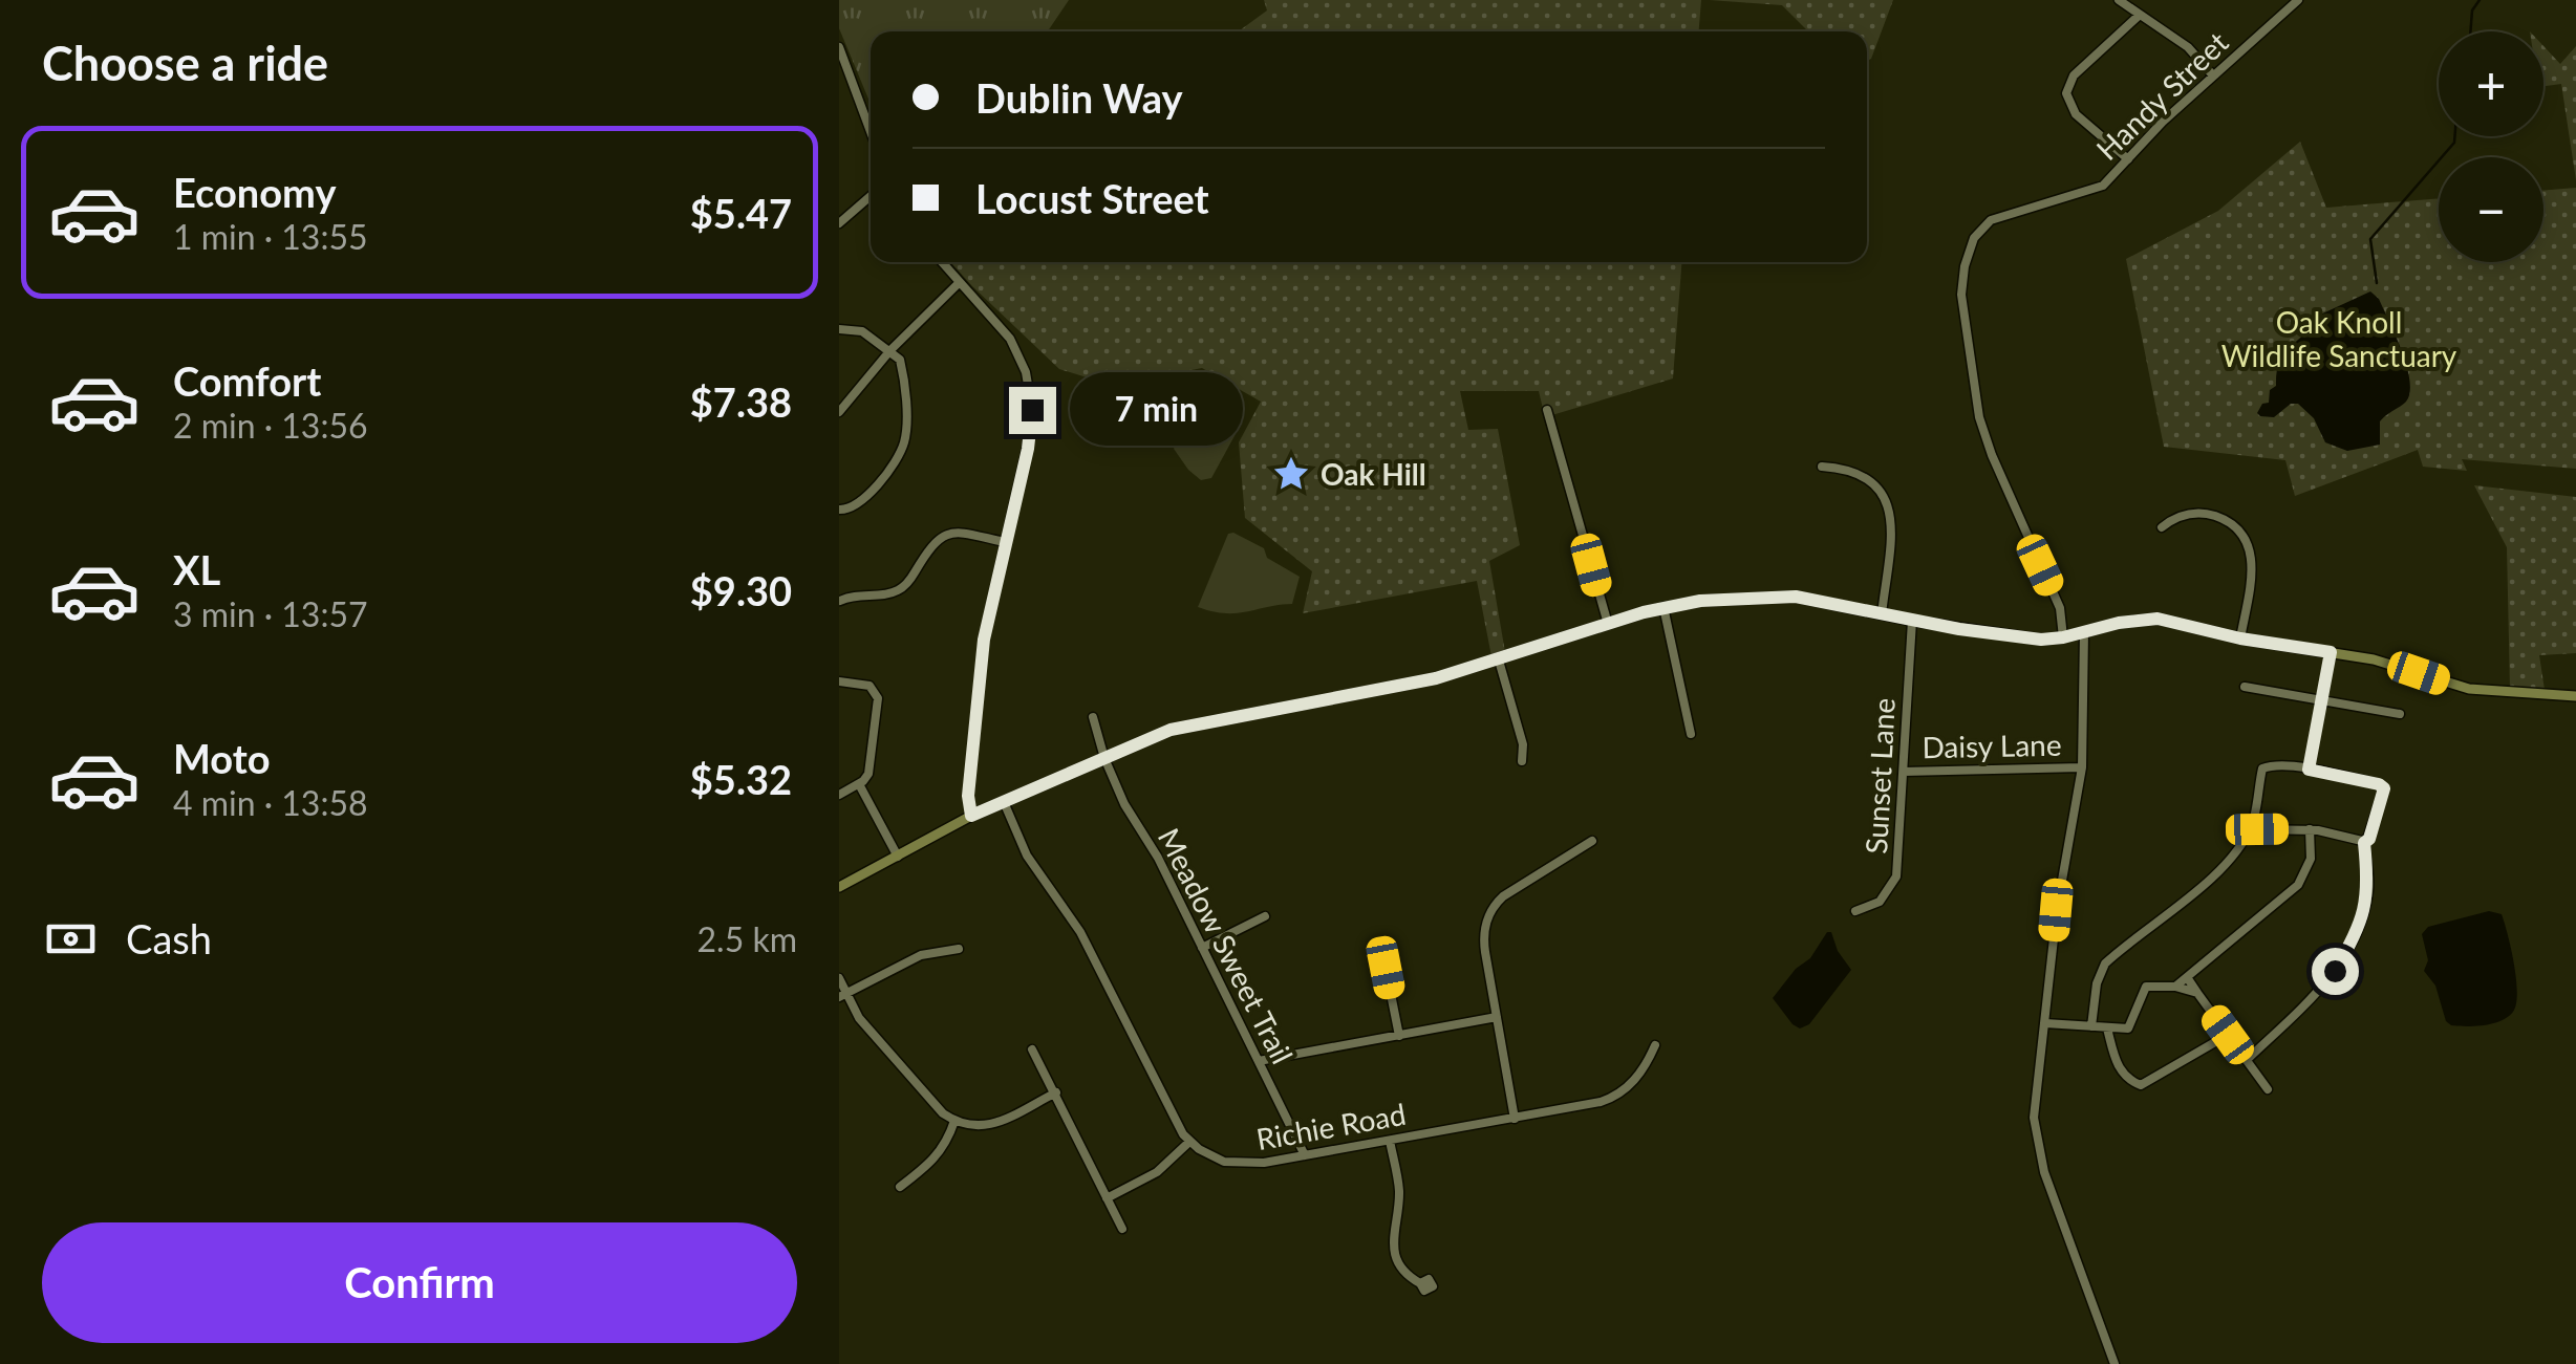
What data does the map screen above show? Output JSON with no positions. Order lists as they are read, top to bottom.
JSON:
{
  "streets": {
    "street": [
      "Handy Street",
      "Daisy Lane",
      "Sunset Lane",
      "Meadow Sweet Trail",
      "Richie Road"
    ]
  },
  "crossings": [
    ["Daisy Lane", "Sunset Lane"],
    ["Meadow Sweet Trail", "Richie Road"]
  ],
  "parks": ["Oak Knoll Wildlife Sanctuary"],
  "places": {
    "place": ["Oak Hill"]
  },
  "page": {
    "heading": "Choose a ride",
    "map_buttons": ["+", "−"],
    "banner": ["Dublin Way", "Locust Street"],
    "list": [
      {
        "name": "Economy",
        "note": "1 min · 13:55",
        "value": "$5.47"
      },
      {
        "name": "Comfort",
        "note": "2 min · 13:56",
        "value": "$7.38"
      },
      {
        "name": "XL",
        "note": "3 min · 13:57",
        "value": "$9.30"
      },
      {
        "name": "Moto",
        "note": "4 min · 13:58",
        "value": "$5.32"
      }
    ],
    "bubble": "7 min",
    "pay": ["Cash", "2.5 km"],
    "buttons": "Confirm"
  }
}
